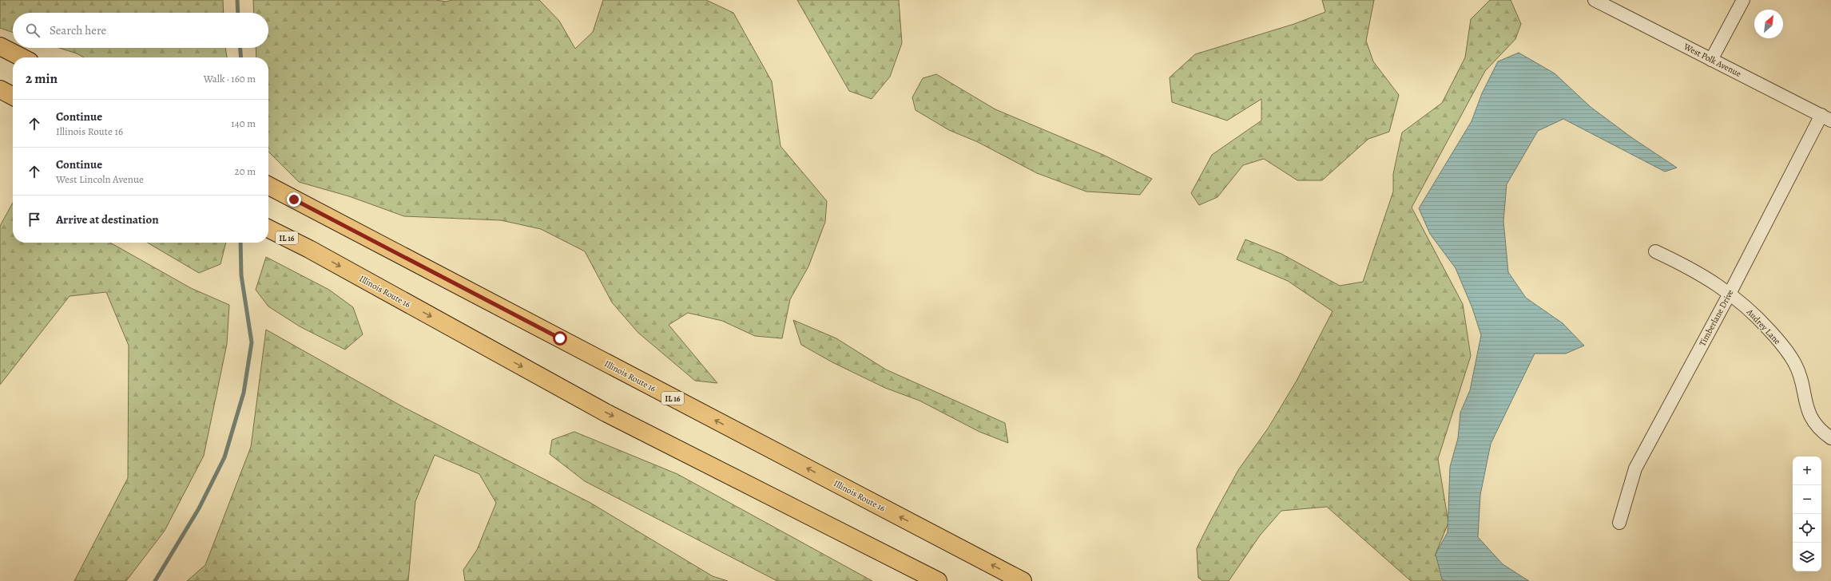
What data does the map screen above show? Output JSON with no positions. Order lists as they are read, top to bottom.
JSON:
{
  "streets": {
    "main road": ["IL 16", "Illinois Route 16"],
    "street": ["West Polk Avenue", "Timberlane Drive", "Audrey Lane"]
  },
  "crossings": [
    ["West Polk Avenue", "Timberlane Drive"],
    ["Timberlane Drive", "Audrey Lane"]
  ],
  "north": "top right",
  "page": {
    "search": "Search here",
    "heading": ["2 min", "Walk · 160 m"],
    "list": [
      ["Continue", "Illinois Route 16", "140 m"],
      ["Continue", "West Lincoln Avenue", "20 m"],
      "Arrive at destination"
    ],
    "map_buttons": ["+", "−"]
  }
}
